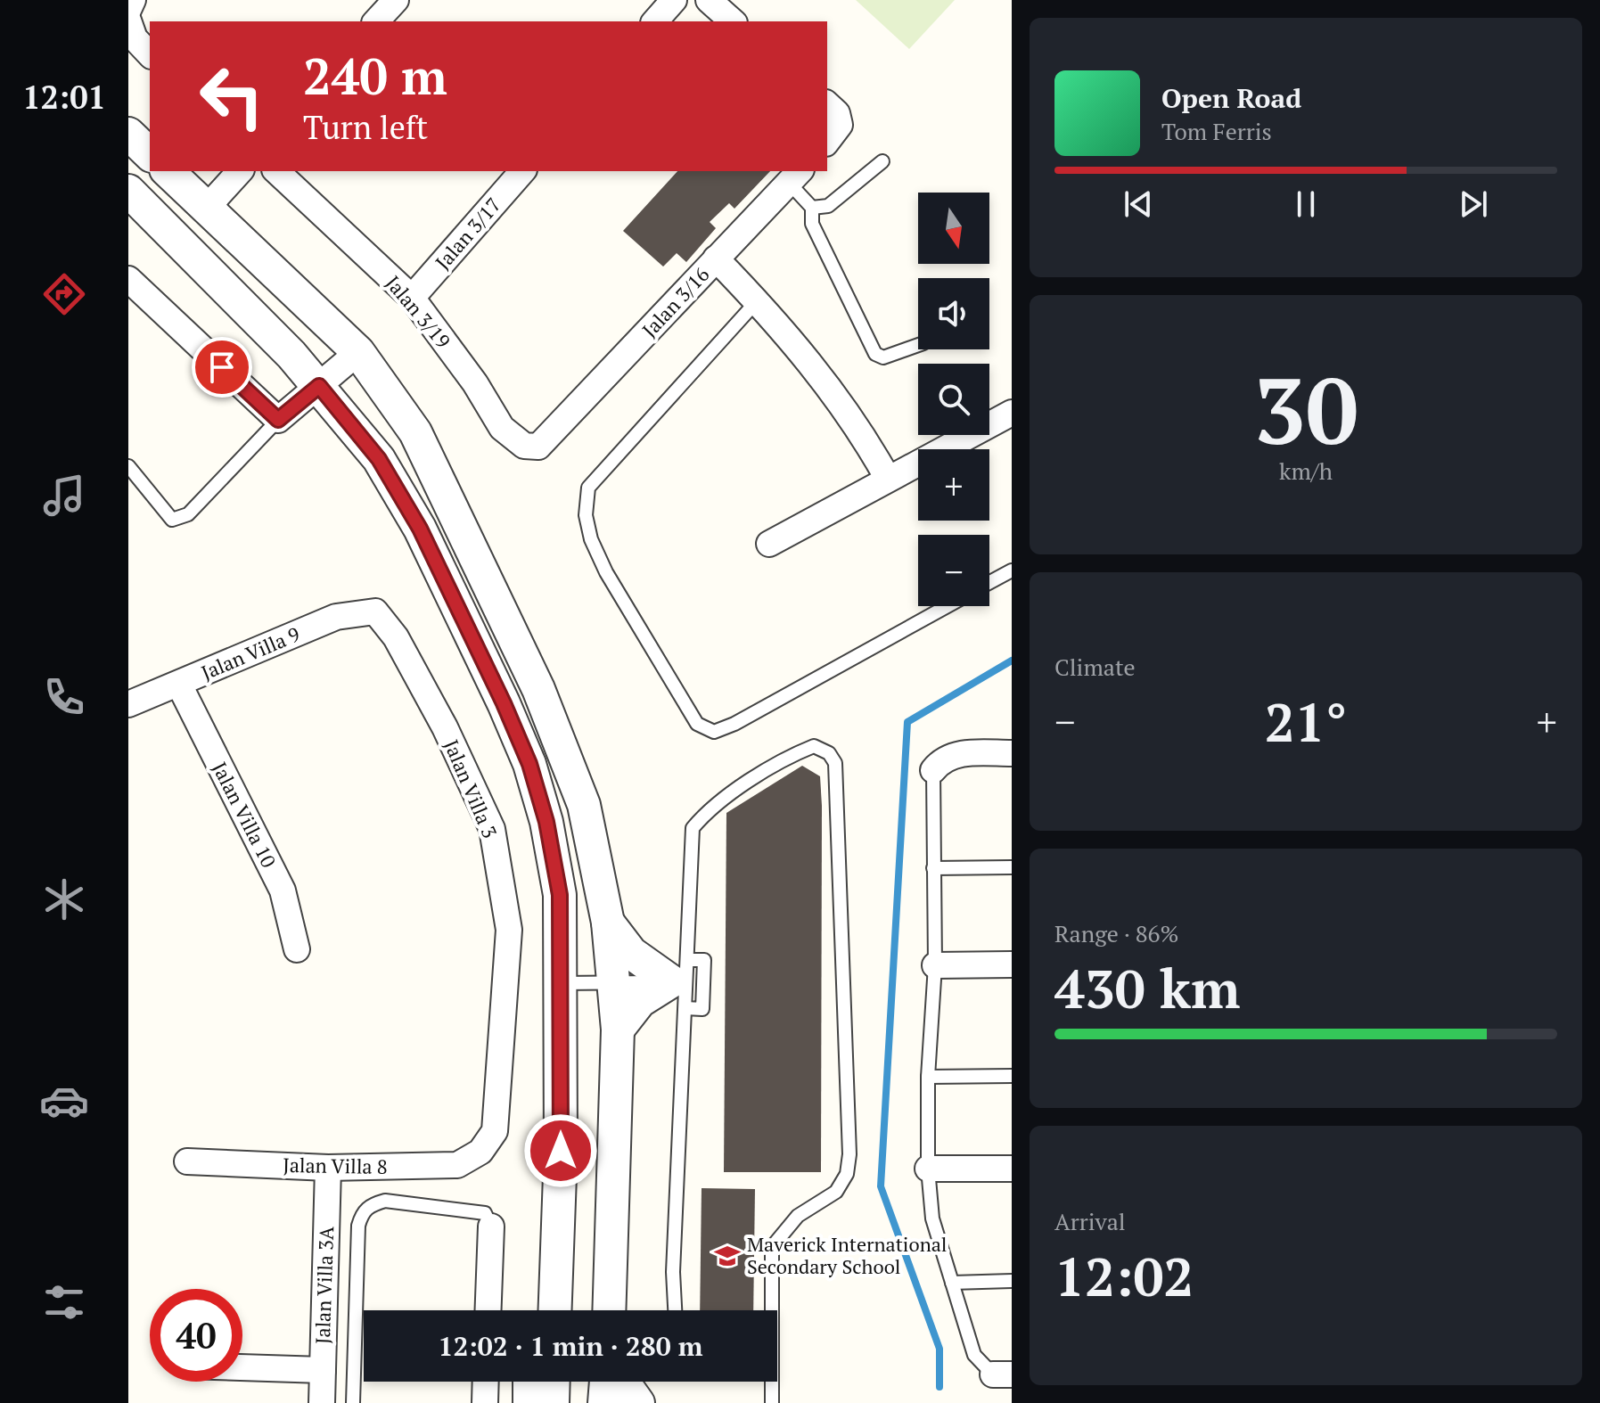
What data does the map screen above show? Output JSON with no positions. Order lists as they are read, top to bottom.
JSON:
{
  "streets": {
    "street": [
      "Jalan 3/17",
      "Jalan 3/16",
      "Jalan 3/19",
      "Jalan Villa 9",
      "Jalan Villa 3",
      "Jalan Villa 10",
      "Jalan Villa 8",
      "Jalan Villa 3A"
    ]
  },
  "crossings": [
    ["Jalan 3/17", "Jalan 3/19"],
    ["Jalan 3/16", "Jalan 3/19"],
    ["Jalan Villa 9", "Jalan Villa 3"],
    ["Jalan Villa 9", "Jalan Villa 10"],
    ["Jalan Villa 3", "Jalan Villa 8"],
    ["Jalan Villa 8", "Jalan Villa 3A"]
  ],
  "places": {
    "school or university": ["Maverick International Secondary School"]
  },
  "north": "bottom",
  "page": {
    "tabs": "12:01",
    "turn": ["240 m", "Turn left"],
    "song": ["Open Road", "Tom Ferris"],
    "map_buttons": ["+", "−"],
    "tile": [
      ["30", "km/h"],
      "Climate",
      ["Range · 86%", "430 km"],
      ["Arrival", "12:02"]
    ],
    "heat": ["−", "21°", "+"],
    "limit": "40",
    "trip": "12:02 · 1 min · 280 m"
  }
}
